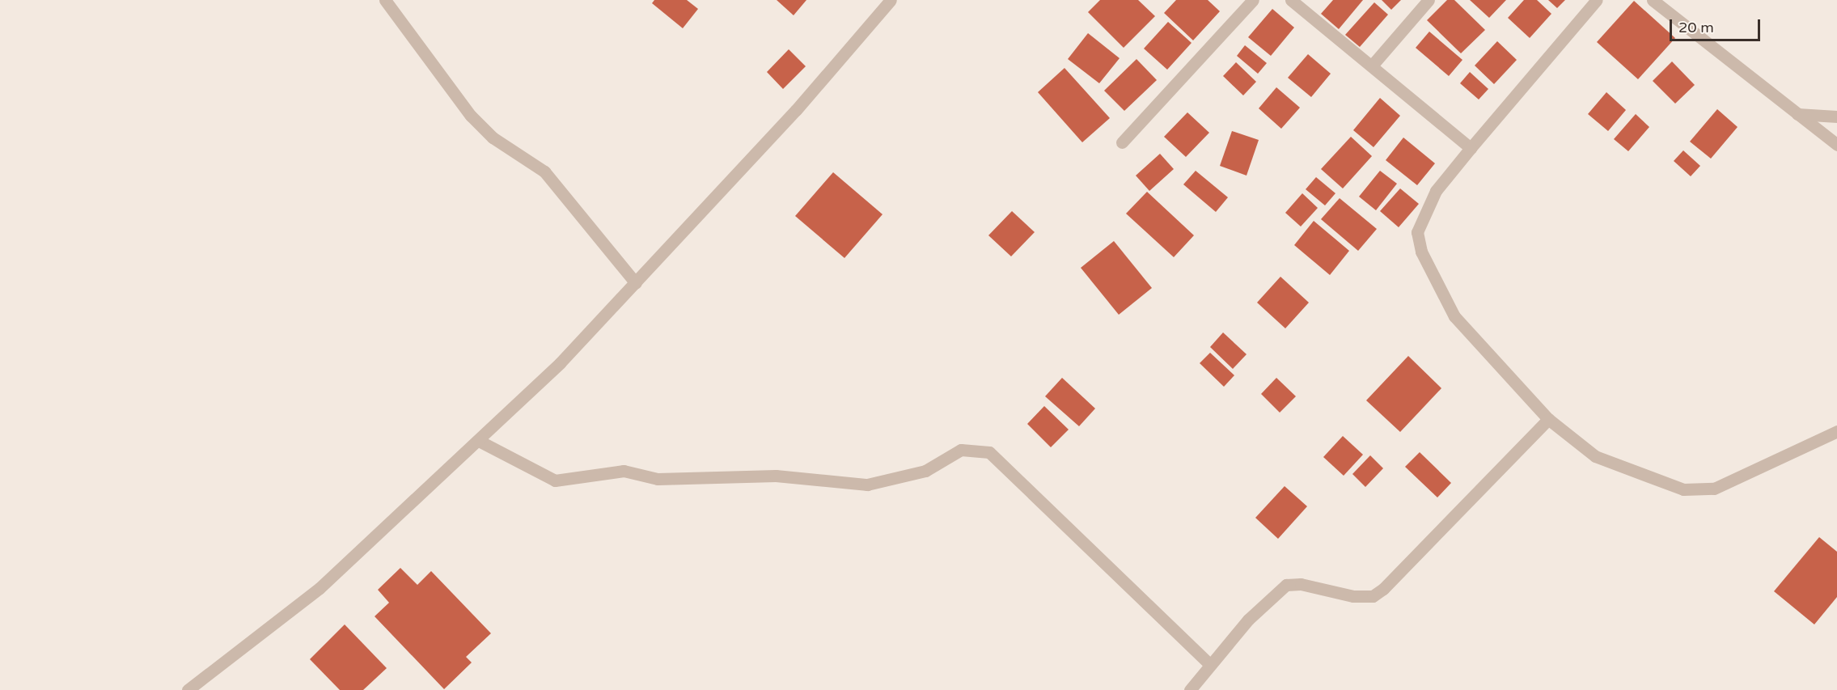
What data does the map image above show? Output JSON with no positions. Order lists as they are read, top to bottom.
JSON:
{
  "scale_bar": "20 m"
}
